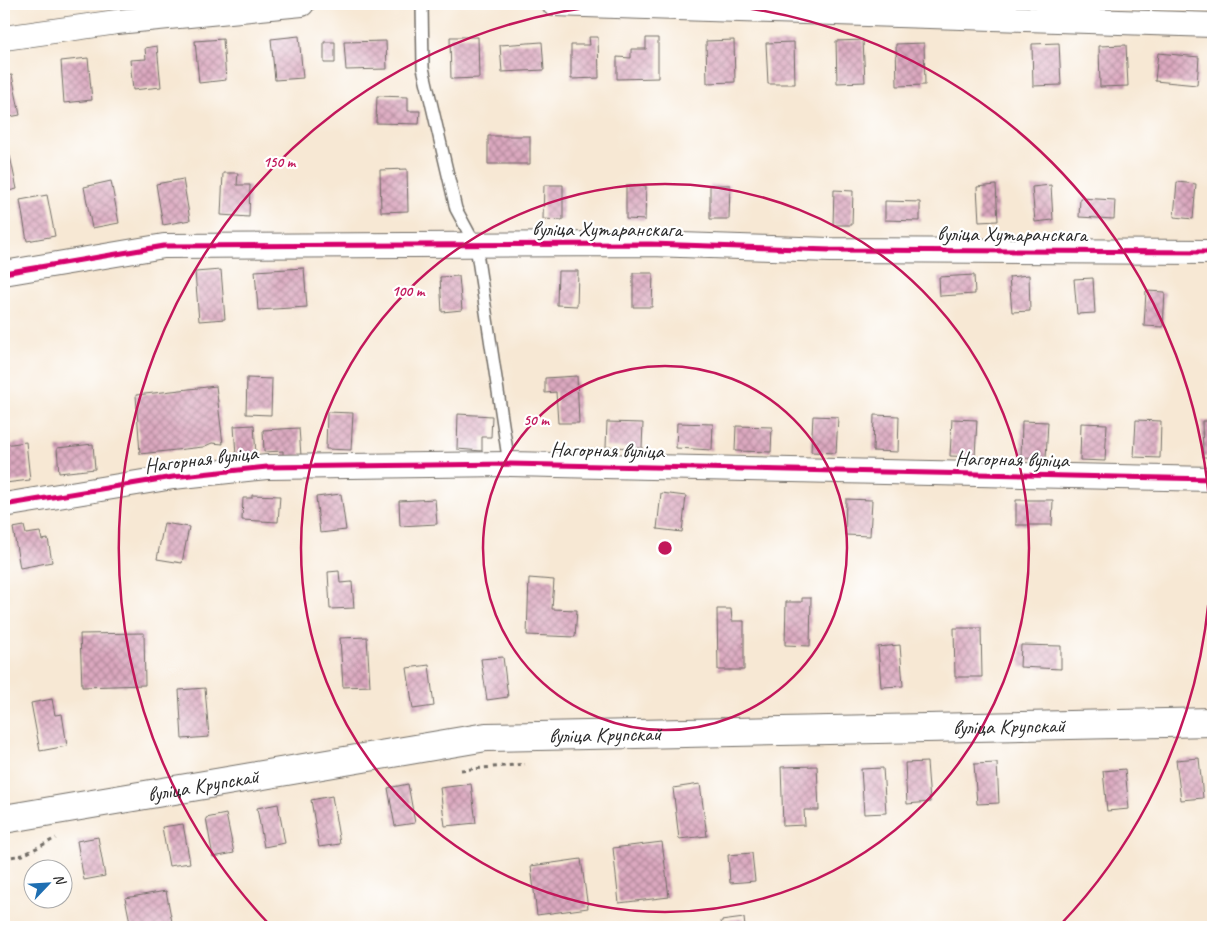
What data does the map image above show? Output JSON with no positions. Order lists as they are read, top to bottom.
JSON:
{
  "streets": {
    "main road": ["вуліца Крупскай"],
    "street": ["вуліца Хутаранскага", "Нагорная вуліца"]
  },
  "north": "top right",
  "rings": ["150 m", "100 m", "50 m"]
}
